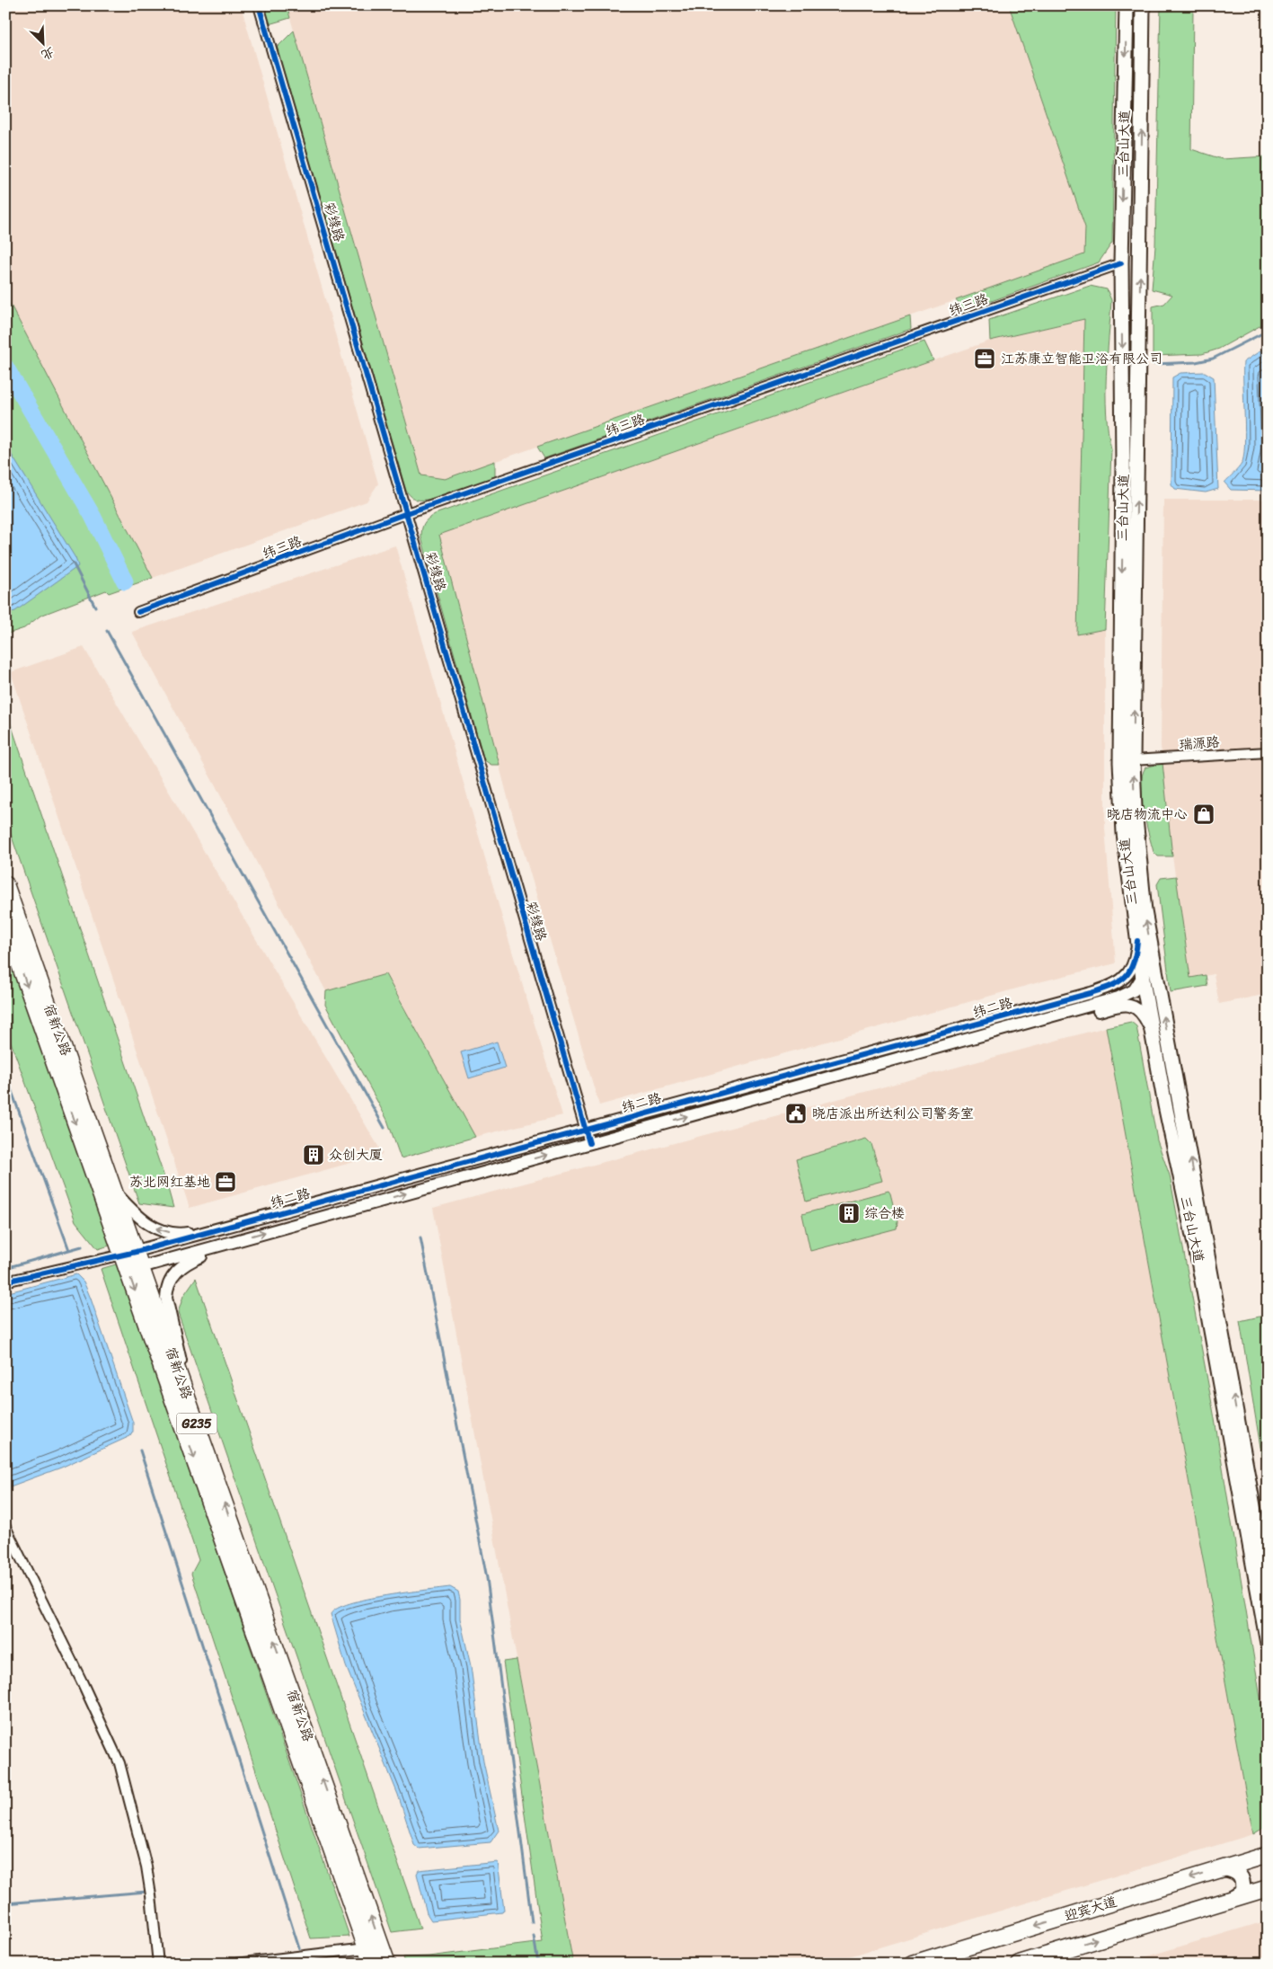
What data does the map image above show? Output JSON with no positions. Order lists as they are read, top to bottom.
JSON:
{
  "streets": {
    "highway": ["宿新公路", "G235", "迎宾大道"],
    "main road": ["三台山大道"],
    "street": [
      "彩缘路",
      "纬三路",
      "瑞源路",
      "纬二路"
    ]
  },
  "crossings": [
    ["三台山大道", "纬三路"],
    ["三台山大道", "瑞源路"],
    ["三台山大道", "纬二路"],
    ["彩缘路", "纬三路"],
    ["彩缘路", "纬二路"],
    ["纬二路", "宿新公路"]
  ],
  "places": {
    "office": ["江苏康立智能卫浴有限公司", "苏北网红基地"],
    "shop": ["晓店物流中心"],
    "public building": ["晓店派出所达利公司警务室"],
    "building": ["众创大厦", "综合楼"]
  },
  "north": "bottom right"
}
